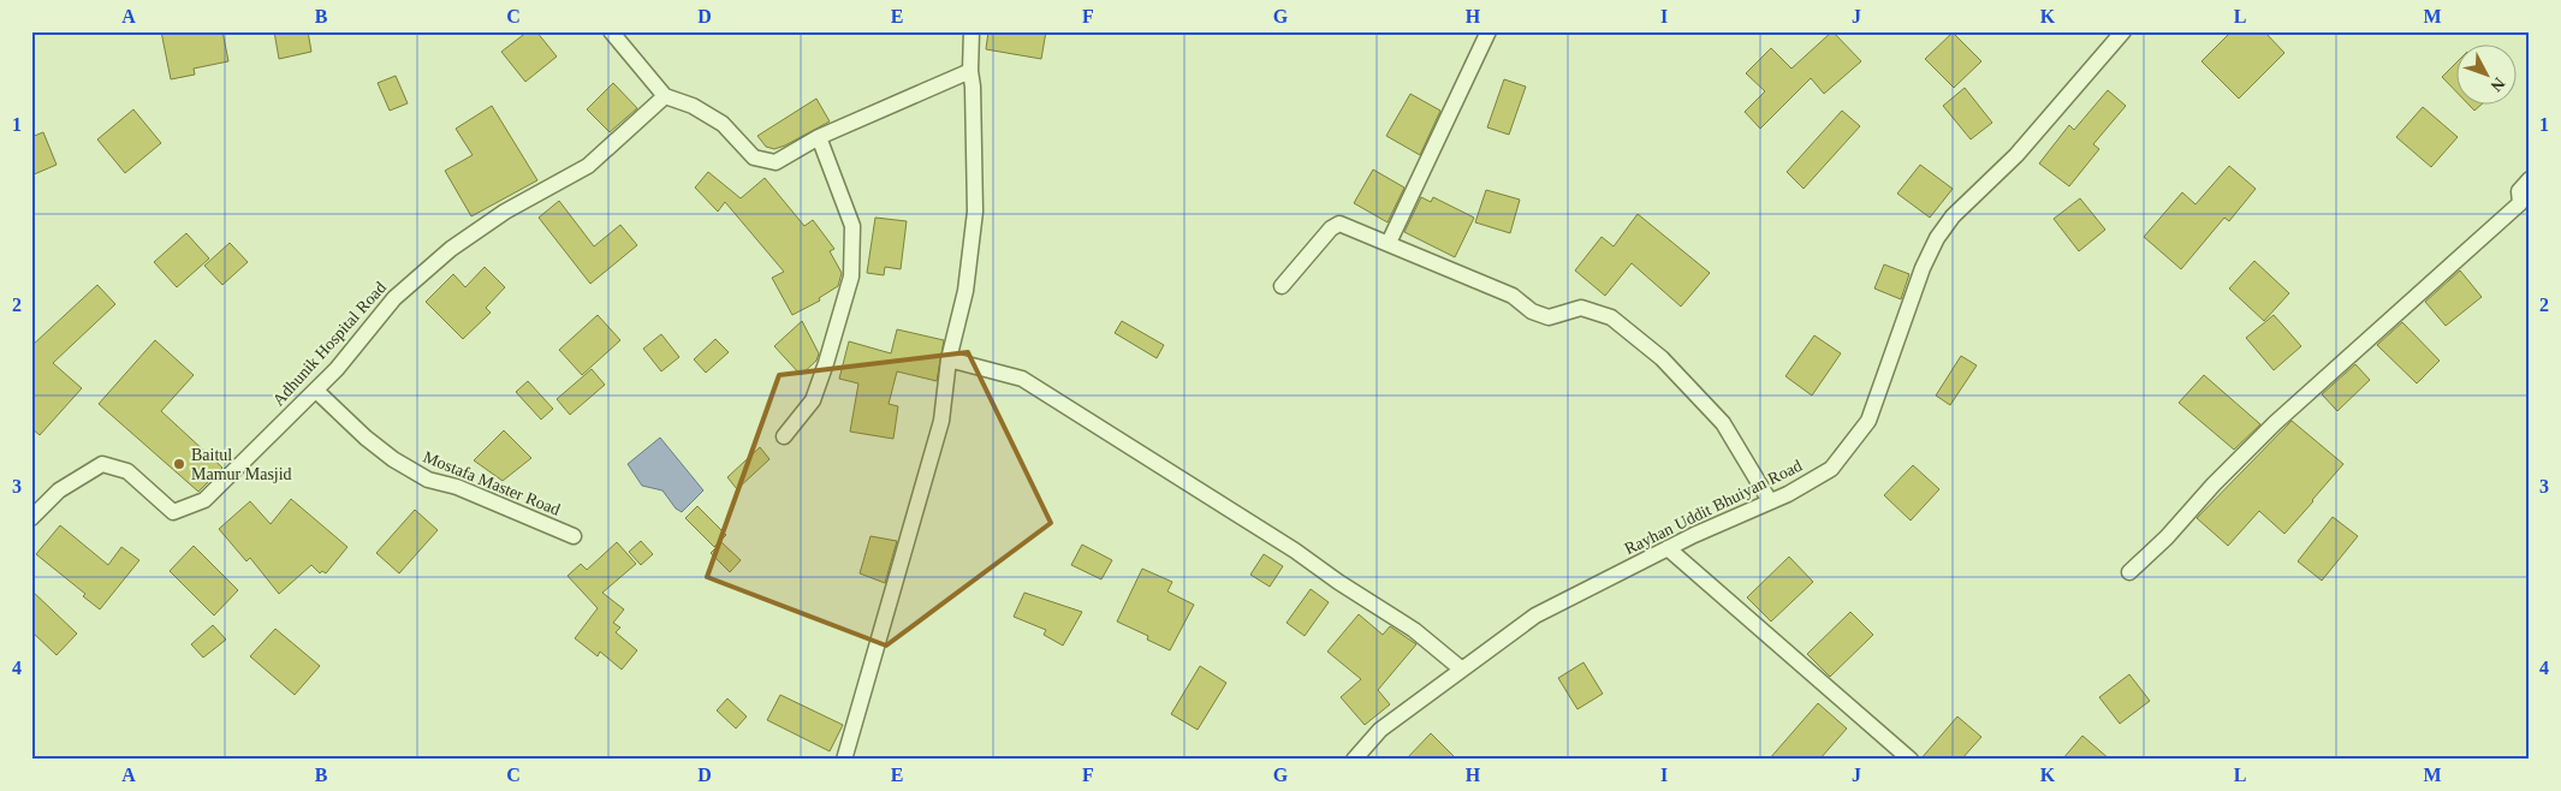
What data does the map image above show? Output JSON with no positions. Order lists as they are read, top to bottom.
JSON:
{
  "streets": {
    "street": ["Adhunik Hospital Road", "Mostafa Master Road", "Rayhan Uddit Bhuiyan Road"]
  },
  "crossings": [
    ["Adhunik Hospital Road", "Mostafa Master Road"]
  ],
  "places": ["Baitul Mamur Masjid"],
  "north": "bottom right",
  "grid": {
    "columns": [
      "A",
      "B",
      "C",
      "D",
      "E",
      "F",
      "G",
      "H",
      "I",
      "J",
      "K",
      "L",
      "M"
    ],
    "rows": [
      "1",
      "2",
      "3",
      "4"
    ]
  }
}
